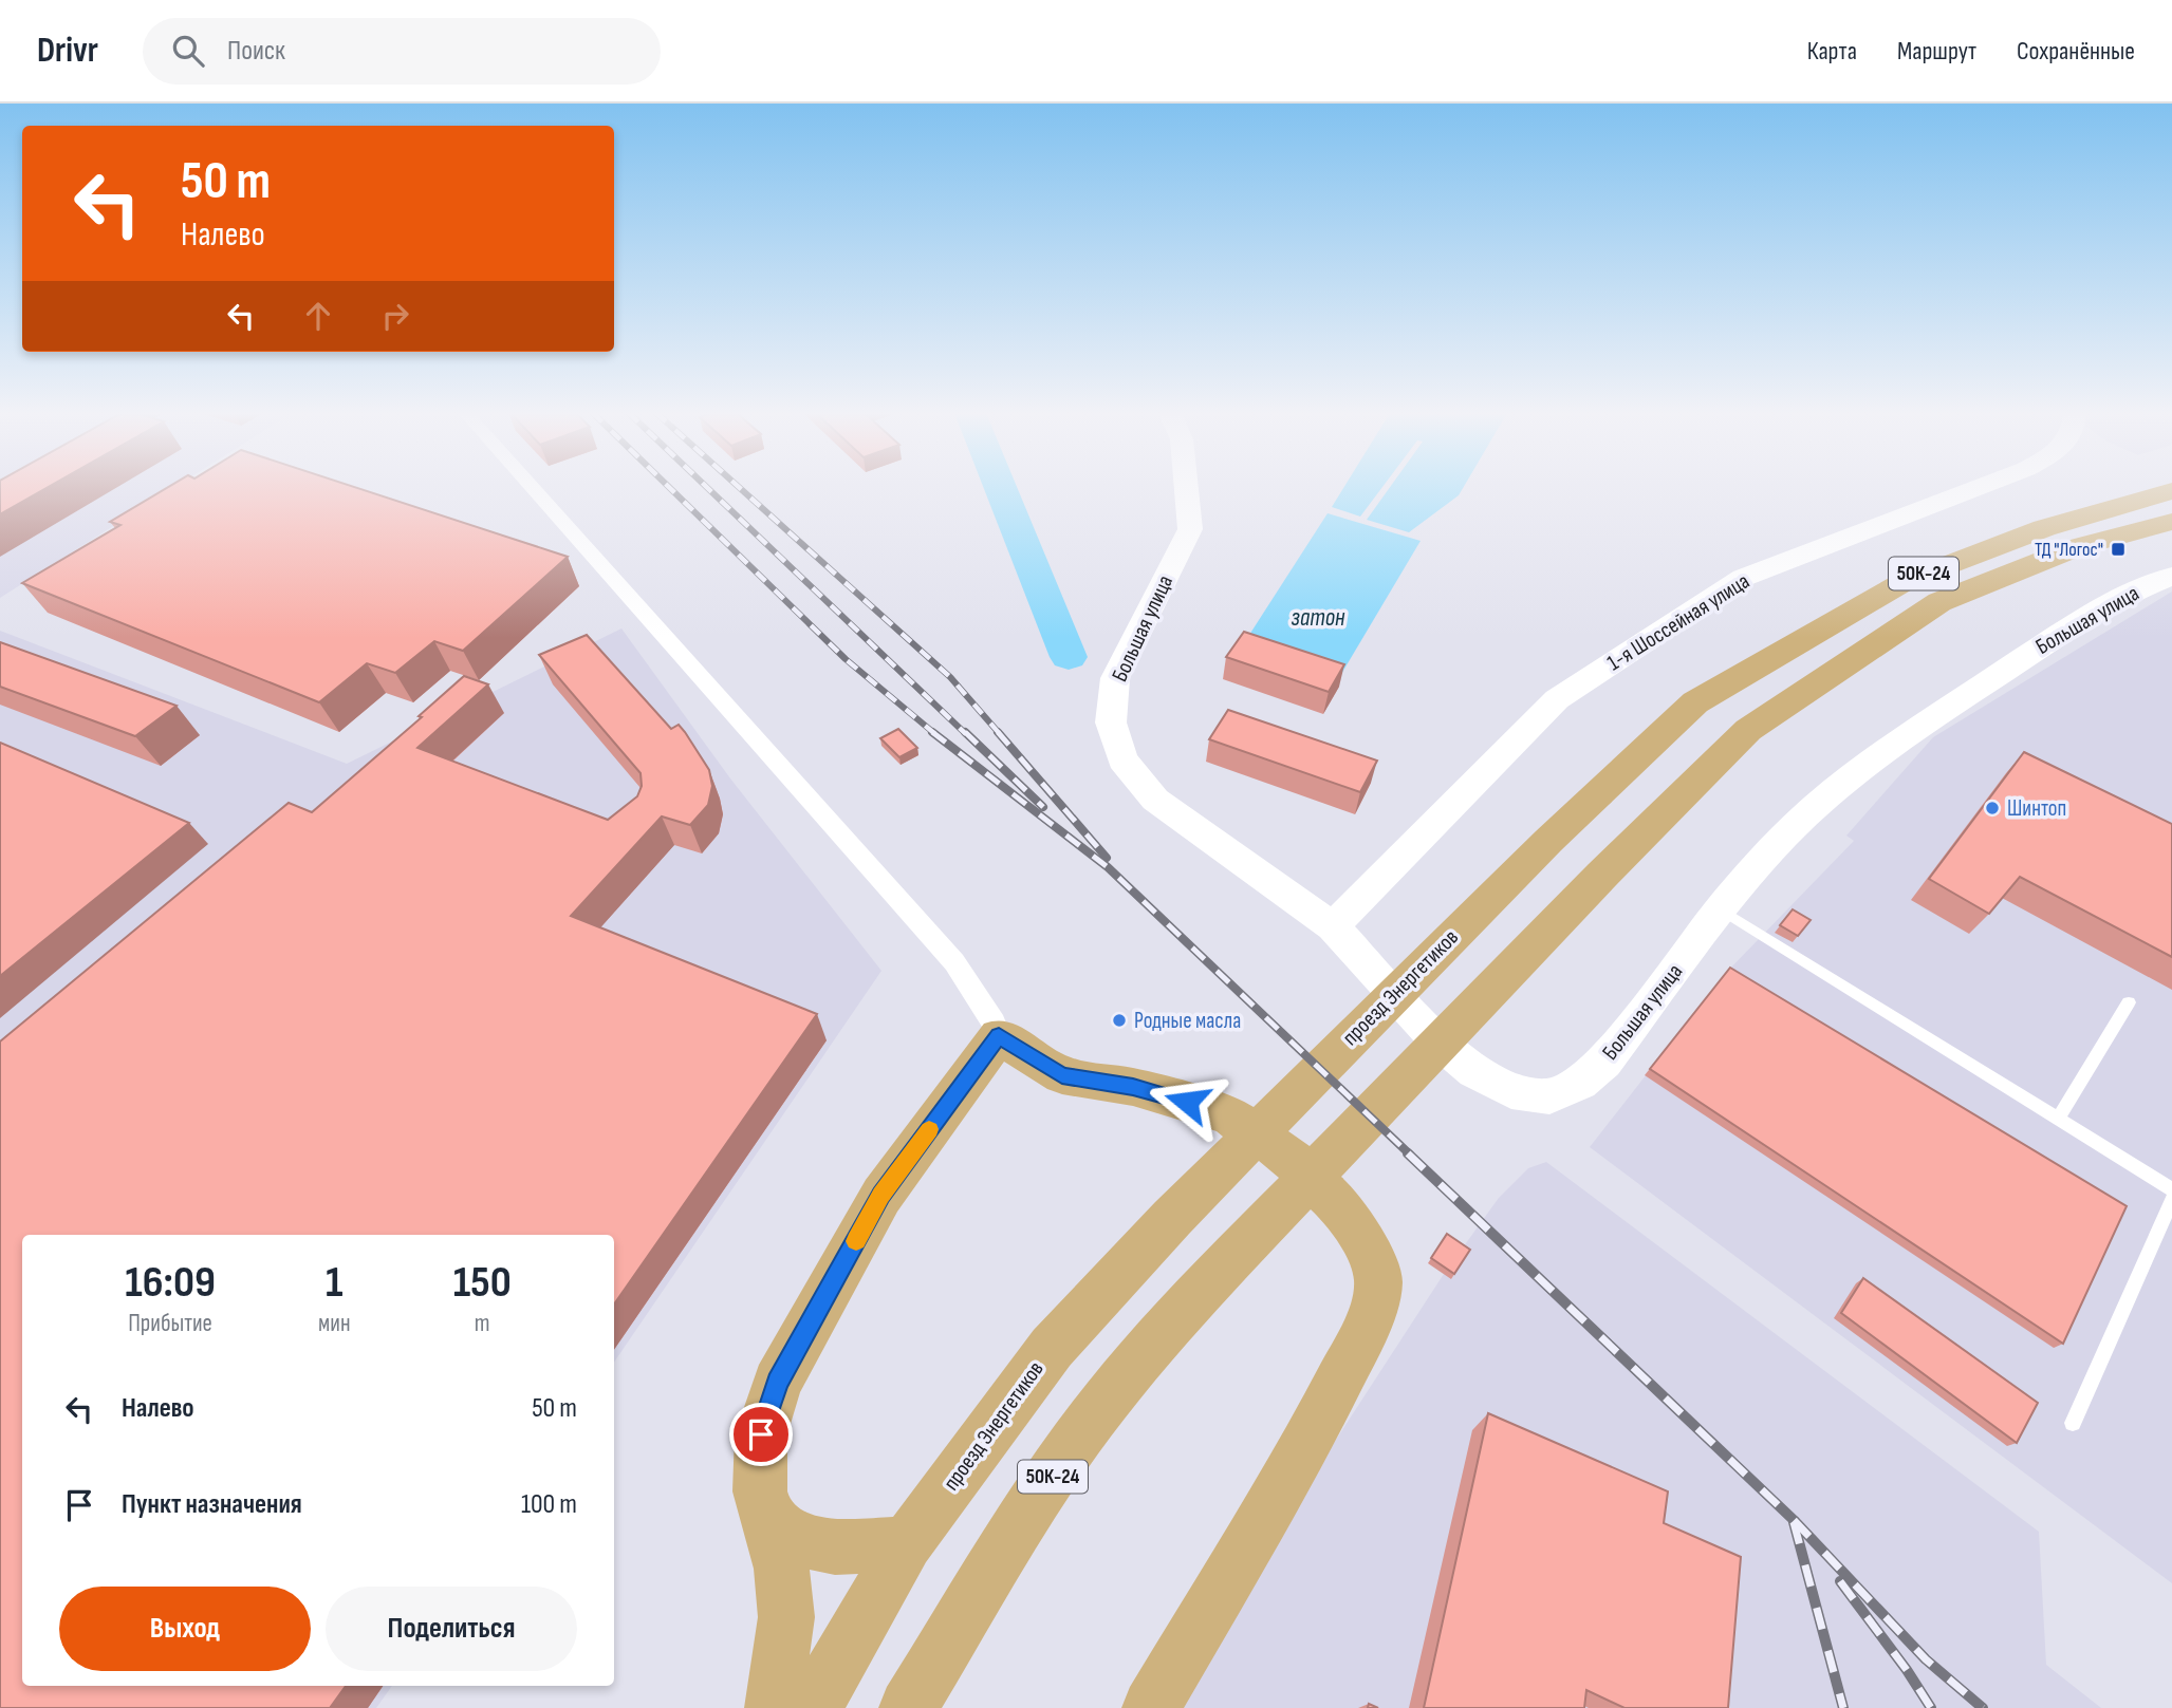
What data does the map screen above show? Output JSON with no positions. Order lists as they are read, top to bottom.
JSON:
{
  "streets": {
    "main road": [
      "50К-24",
      "Большая улица",
      "1-я Шоссейная улица",
      "проезд Энергетиков"
    ]
  },
  "crossings": [
    ["Большая улица", "1-я Шоссейная улица"]
  ],
  "water": ["затон"],
  "places": {
    "transit": ["ТД \"Логос\""],
    "other": ["Шинтоп", "Родные масла"]
  },
  "page": {
    "header": "Drivr",
    "search": "Поиск",
    "nav": ["Карта", "Маршрут", "Сохранённые"],
    "turn": ["50 m", "Налево"],
    "eta": [
      "16:09",
      "Прибытие",
      "1",
      "мин",
      "150",
      "m"
    ],
    "list": [
      {
        "name": "Налево",
        "value": "50 m"
      },
      {
        "name": "Пункт назначения",
        "value": "100 m"
      }
    ],
    "buttons": ["Выход", "Поделиться"]
  }
}
